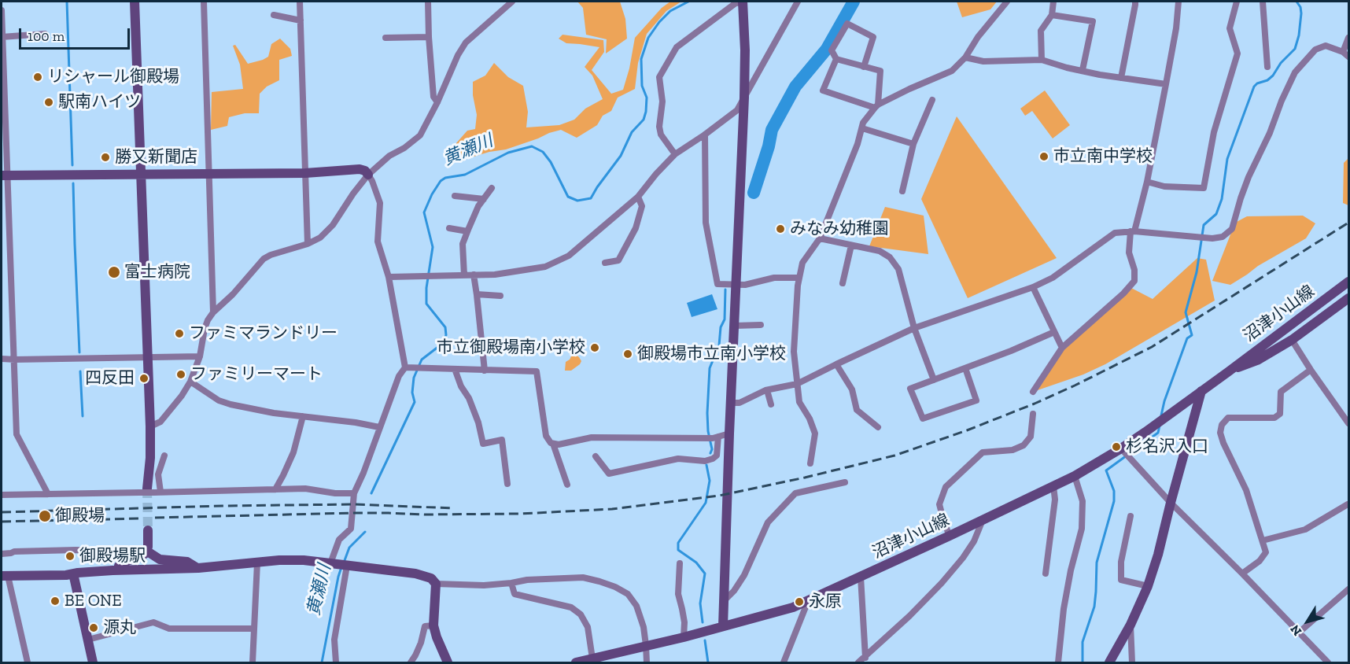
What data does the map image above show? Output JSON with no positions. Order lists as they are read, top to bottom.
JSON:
{
  "streets": {
    "street": ["沼津小山線"]
  },
  "water": ["黄瀬川"],
  "places": [
    "リシャール御殿場",
    "駅南ハイツ",
    "市立南中学校",
    "勝又新聞店",
    "みなみ幼稚園",
    "富士病院",
    "ファミマランドリー",
    "市立御殿場南小学校",
    "御殿場市立南小学校",
    "ファミリーマート",
    "四反田",
    "杉名沢入口",
    "御殿場",
    "御殿場駅",
    "BE ONE",
    "永原",
    "源丸"
  ],
  "scale_bar": "100 m",
  "north": "bottom left"
}
